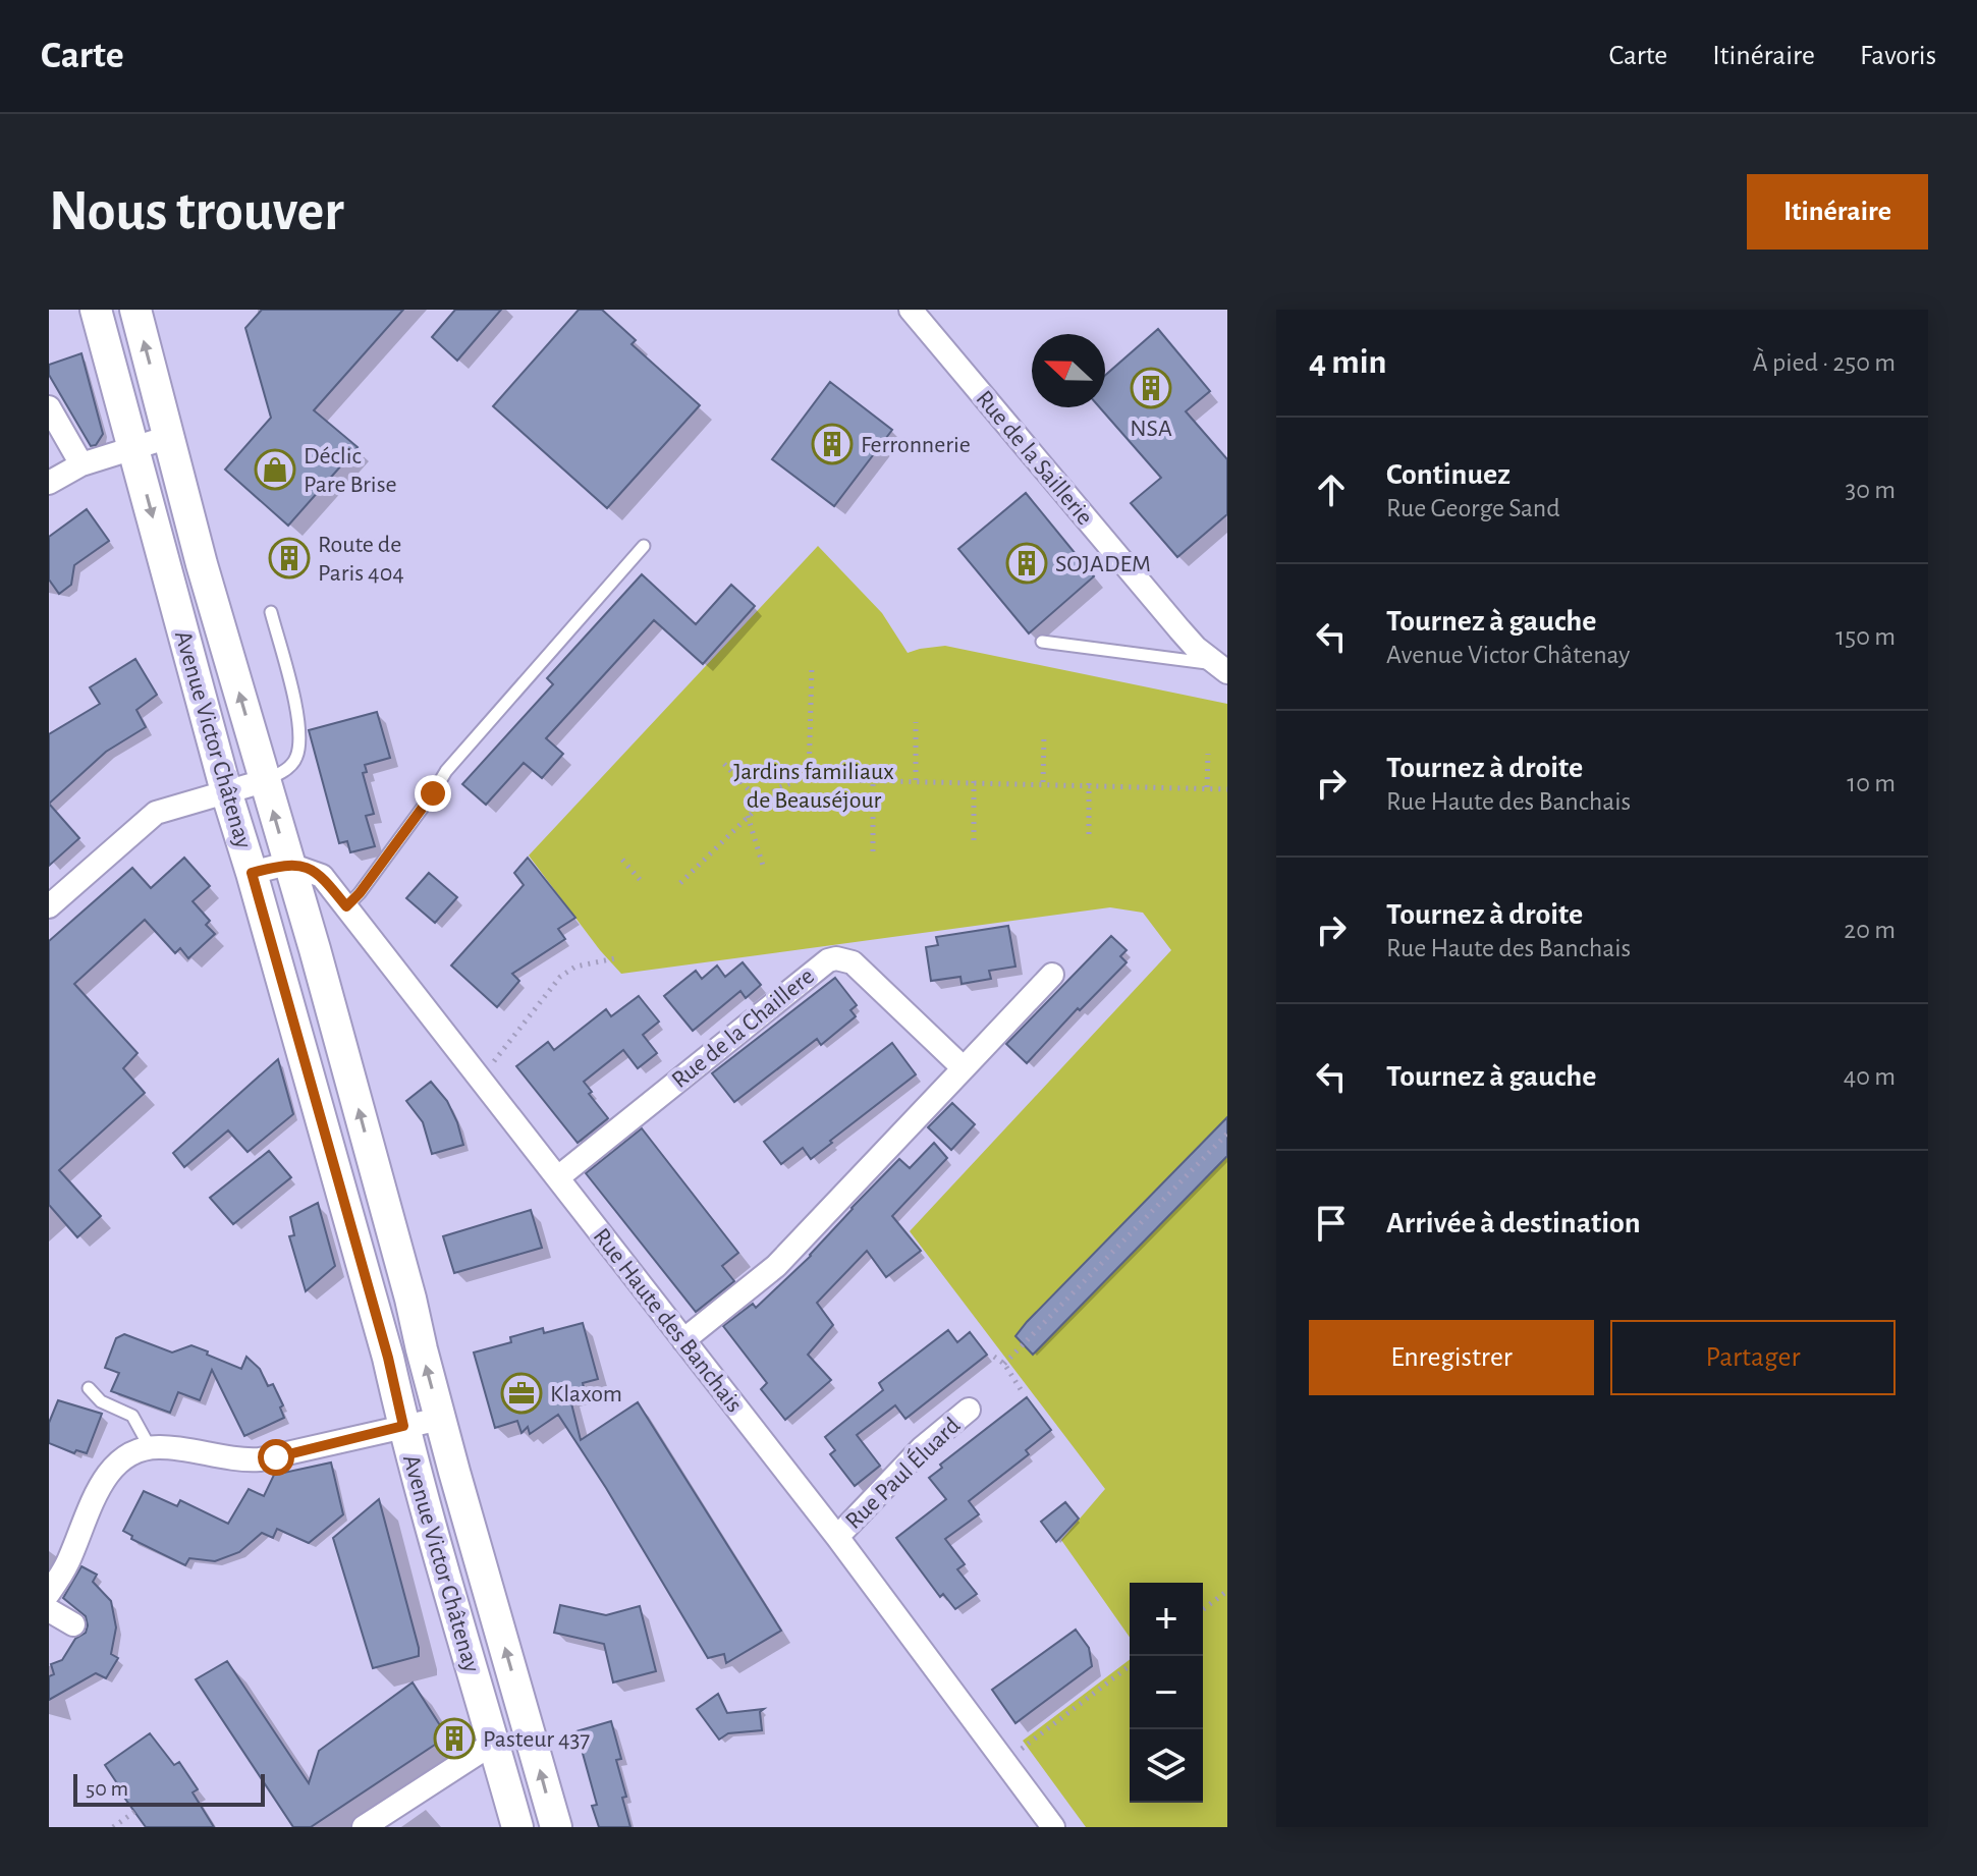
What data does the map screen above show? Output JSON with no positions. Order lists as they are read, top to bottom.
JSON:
{
  "streets": {
    "main road": ["Avenue Victor Châtenay"],
    "street": [
      "Rue de la Saillerie",
      "Rue de la Chaillere",
      "Rue Haute des Banchais",
      "Rue Paul Éluard"
    ]
  },
  "crossings": [
    ["Avenue Victor Châtenay", "Rue Haute des Banchais"],
    ["Rue de la Chaillere", "Rue Haute des Banchais"],
    ["Rue Haute des Banchais", "Rue Paul Éluard"]
  ],
  "parks": ["Jardins familiaux de Beauséjour"],
  "places": {
    "building": [
      "NSA",
      "Ferronnerie",
      "Route de Paris 404",
      "SOJADEM",
      "Pasteur 437"
    ],
    "shop": ["Déclic Pare Brise"],
    "office": ["Klaxom"]
  },
  "scale_bar": "50 m",
  "north": "left",
  "page": {
    "header": "Carte",
    "nav": ["Carte", "Itinéraire", "Favoris"],
    "buttons": [
      "Itinéraire",
      ["Enregistrer", "Partager"]
    ],
    "title": "Nous trouver",
    "heading": ["4 min", "À pied · 250 m"],
    "list": [
      ["Continuez", "Rue George Sand", "30 m"],
      ["Tournez à gauche", "Avenue Victor Châtenay", "150 m"],
      ["Tournez à droite", "Rue Haute des Banchais", "10 m"],
      ["Tournez à droite", "Rue Haute des Banchais", "20 m"],
      ["Tournez à gauche", "40 m"],
      "Arrivée à destination"
    ],
    "map_buttons": ["+", "−"],
    "scale": "50 m"
  }
}
